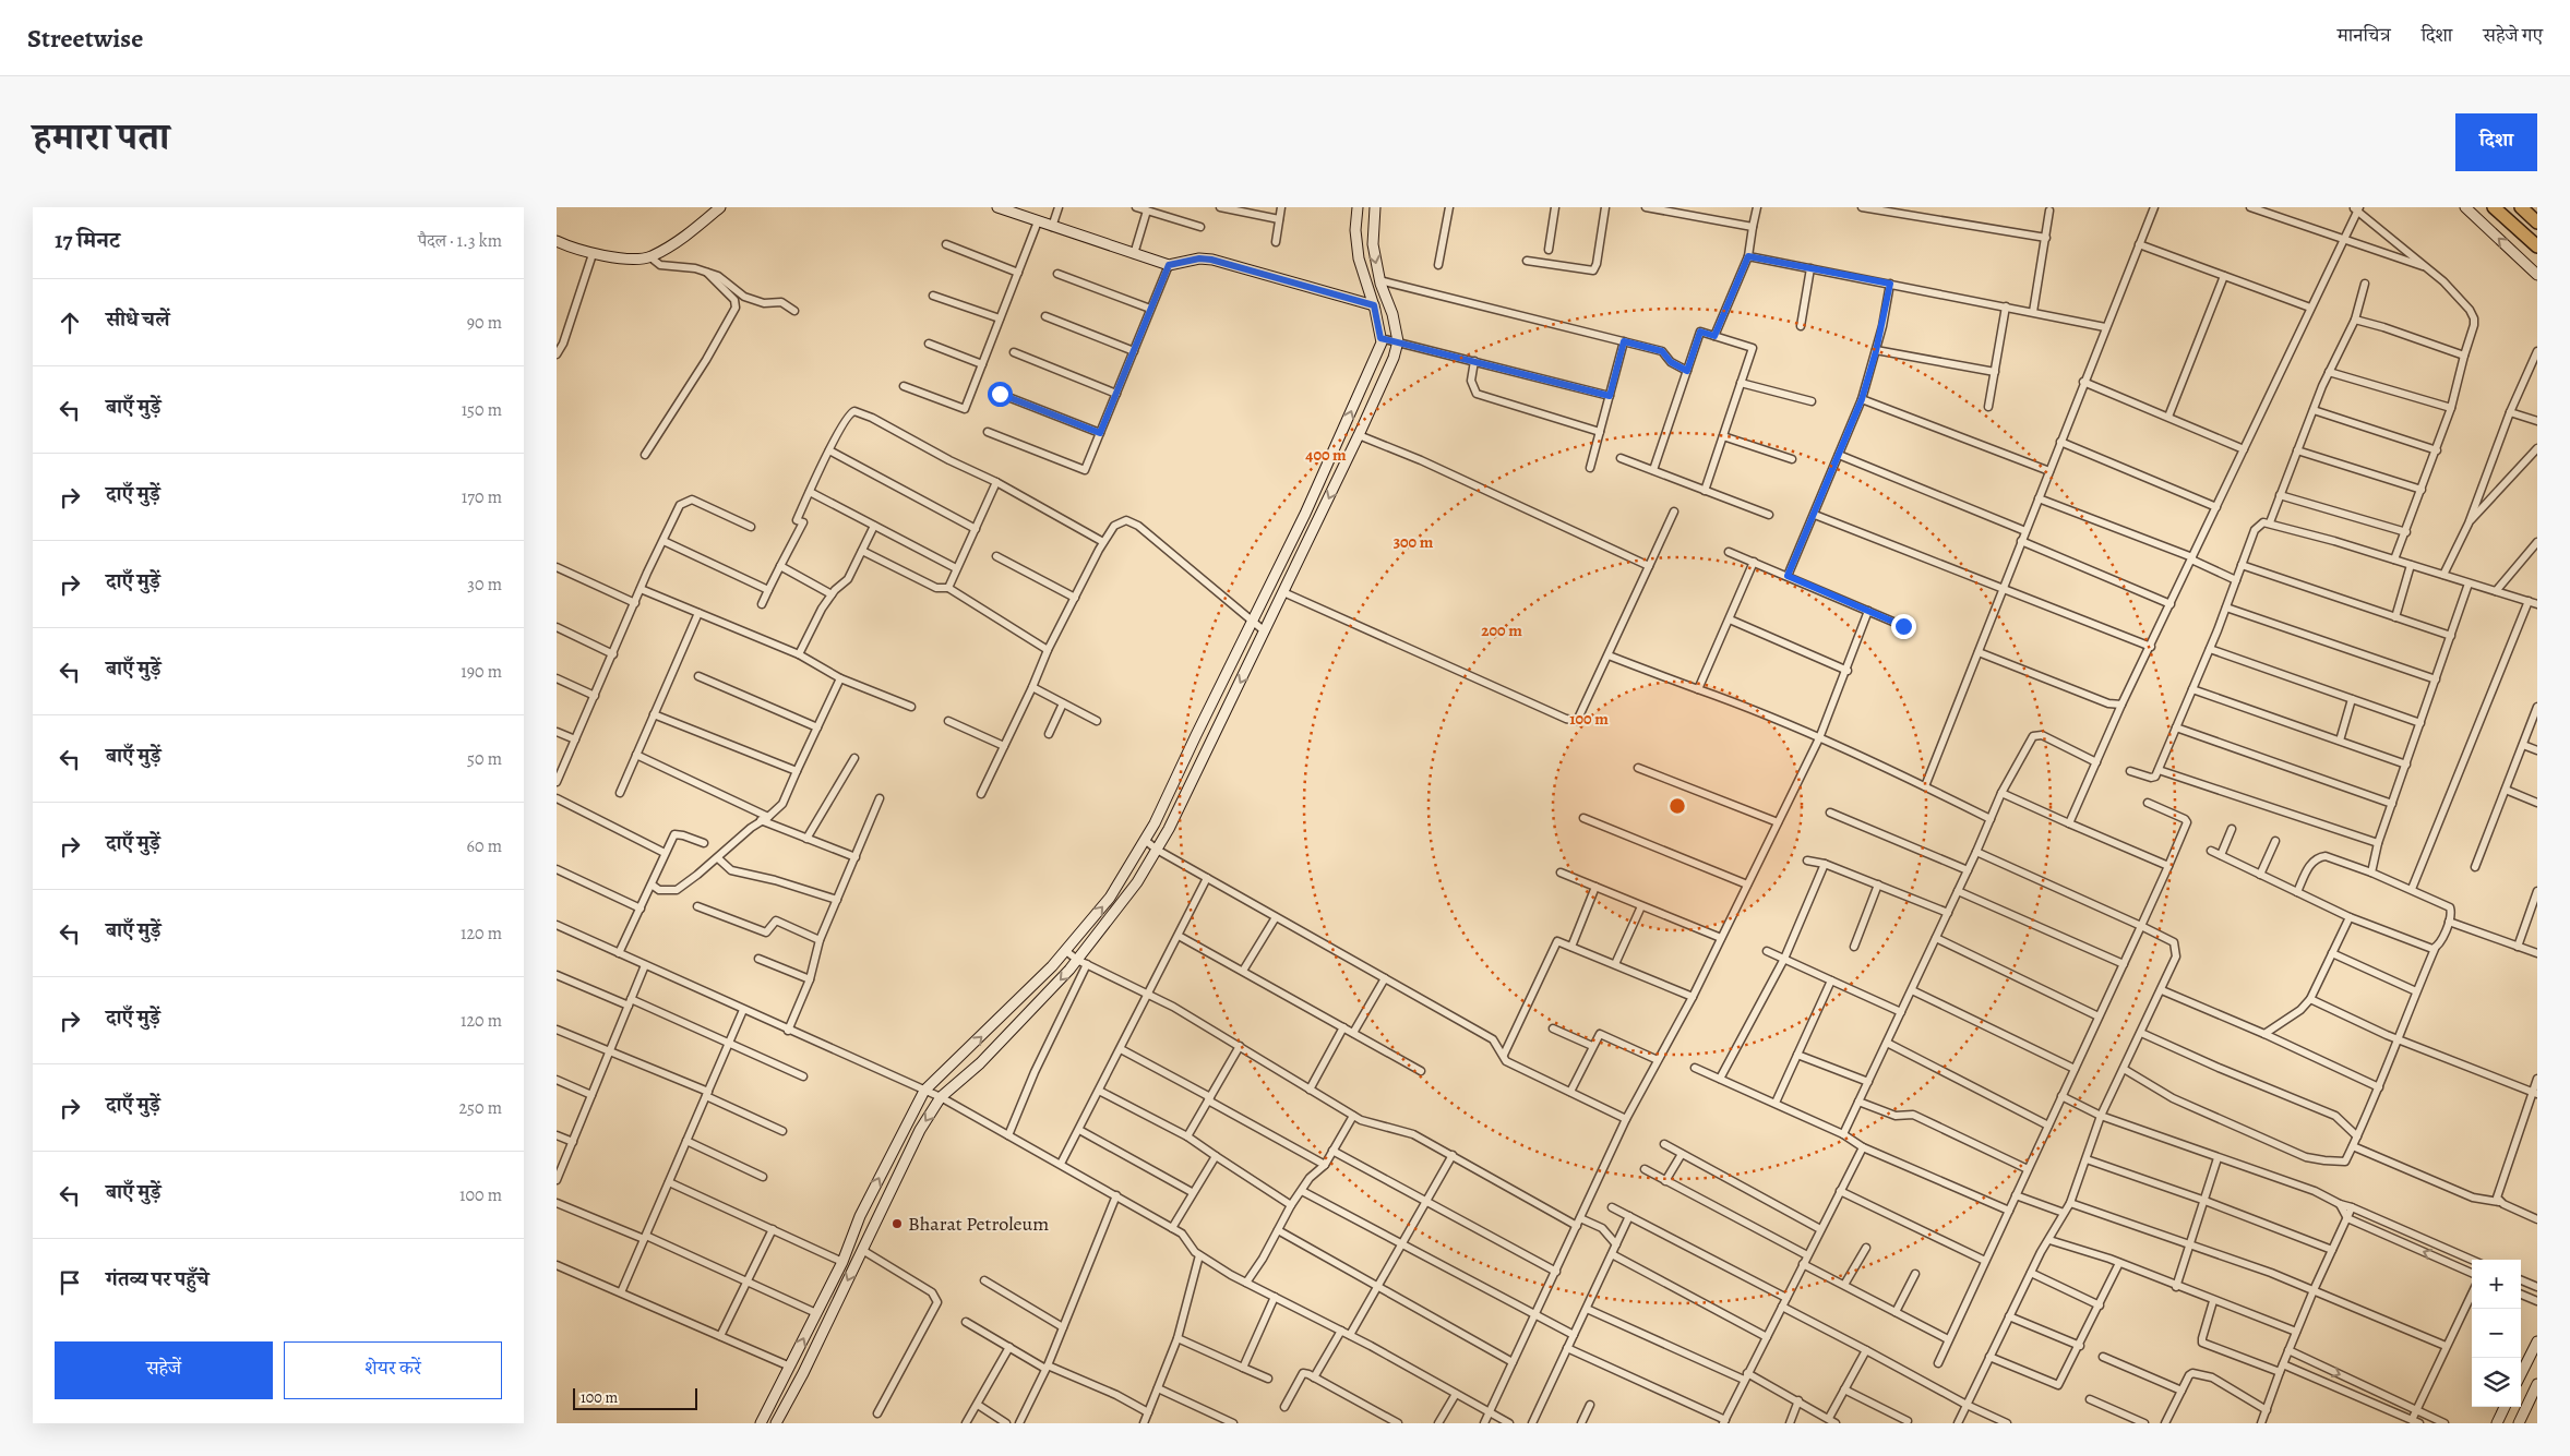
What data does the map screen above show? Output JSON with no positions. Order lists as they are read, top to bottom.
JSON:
{
  "places": ["Bharat Petroleum"],
  "scale_bar": "100 m",
  "page": {
    "header": "Streetwise",
    "nav": ["मानचित्र", "दिशा", "सहेजे गए"],
    "title": "हमारा पता",
    "buttons": [
      "दिशा",
      ["सहेजें", "शेयर करें"]
    ],
    "heading": ["17 मिनट", "पैदल · 1.3 km"],
    "list": [
      ["सीधे चलें", "90 m"],
      ["बाएँ मुड़ें", "150 m"],
      ["दाएँ मुड़ें", "170 m"],
      ["दाएँ मुड़ें", "30 m"],
      ["बाएँ मुड़ें", "190 m"],
      ["बाएँ मुड़ें", "50 m"],
      ["दाएँ मुड़ें", "60 m"],
      ["बाएँ मुड़ें", "120 m"],
      ["दाएँ मुड़ें", "120 m"],
      ["दाएँ मुड़ें", "250 m"],
      ["बाएँ मुड़ें", "100 m"],
      "गंतव्य पर पहुँचे"
    ],
    "map_buttons": ["+", "−"],
    "scale": "100 m"
  },
  "rings": [
    "400 m",
    "300 m",
    "200 m",
    "100 m"
  ]
}
